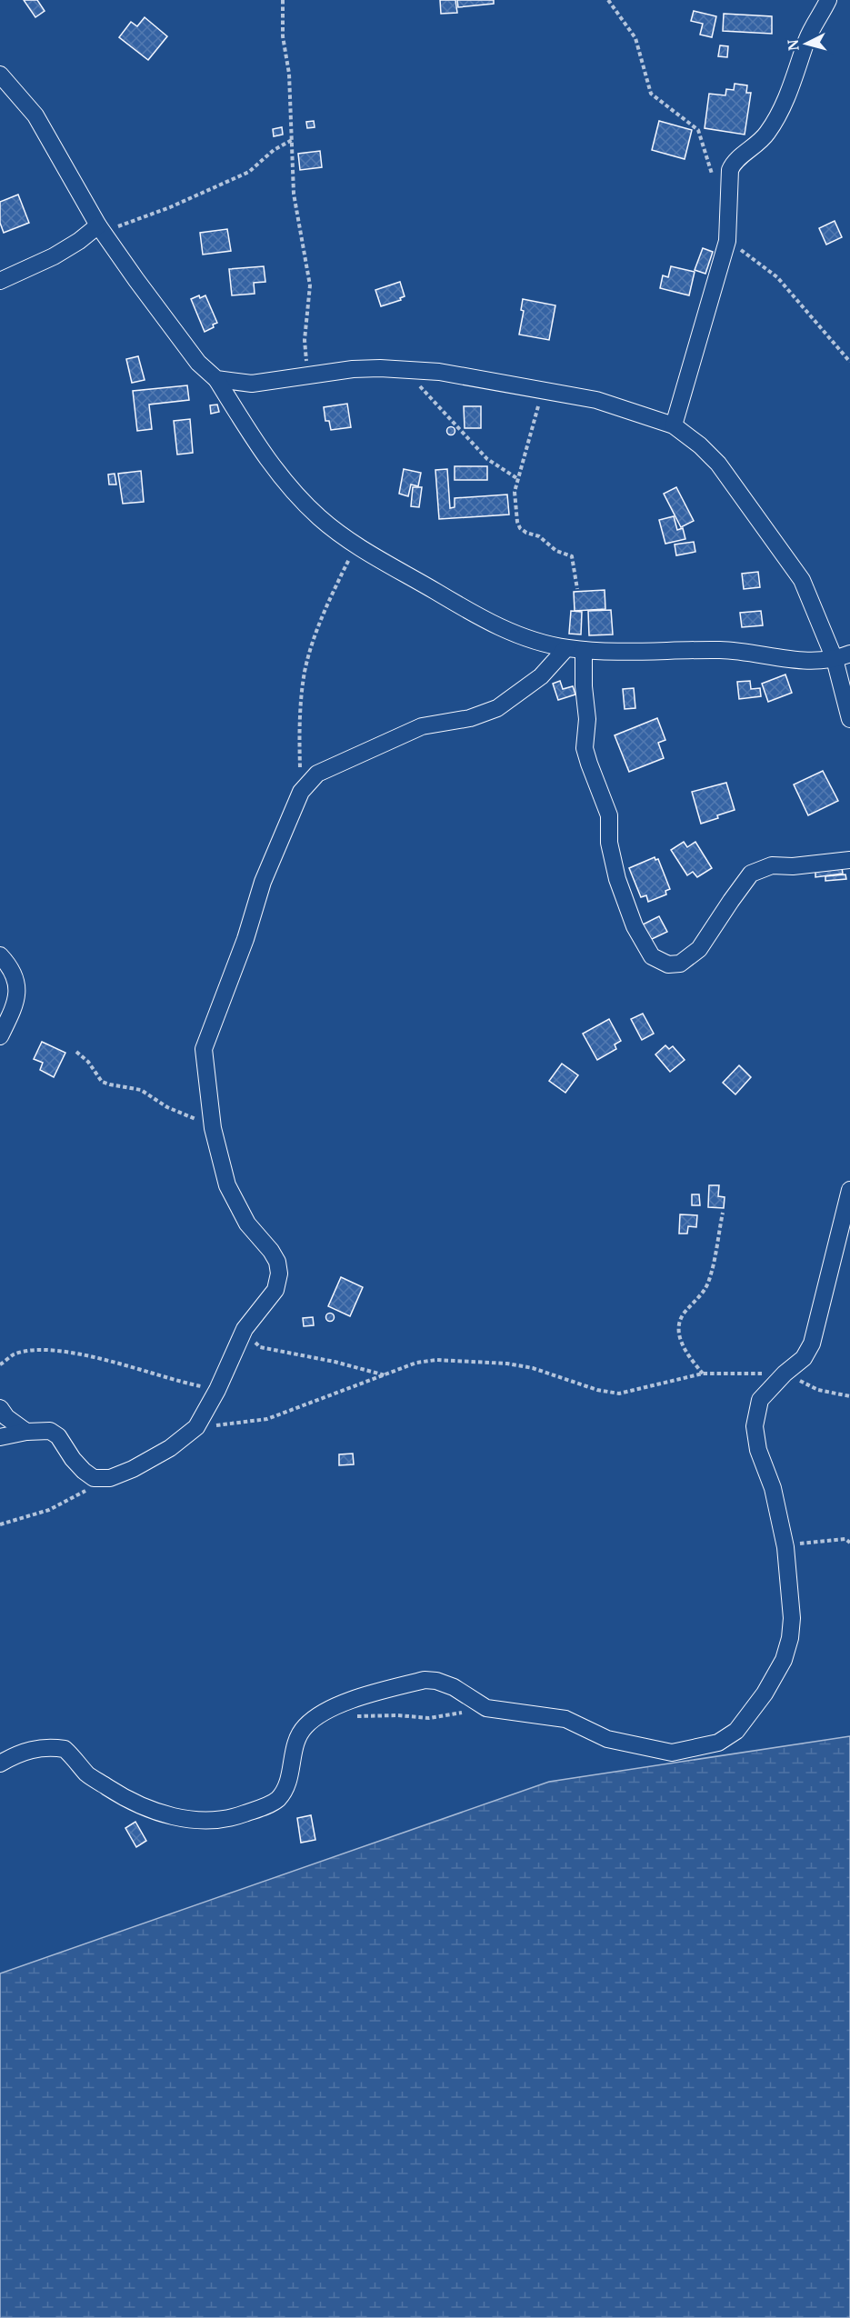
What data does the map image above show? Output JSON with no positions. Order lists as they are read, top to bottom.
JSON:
{
  "north": "left"
}
